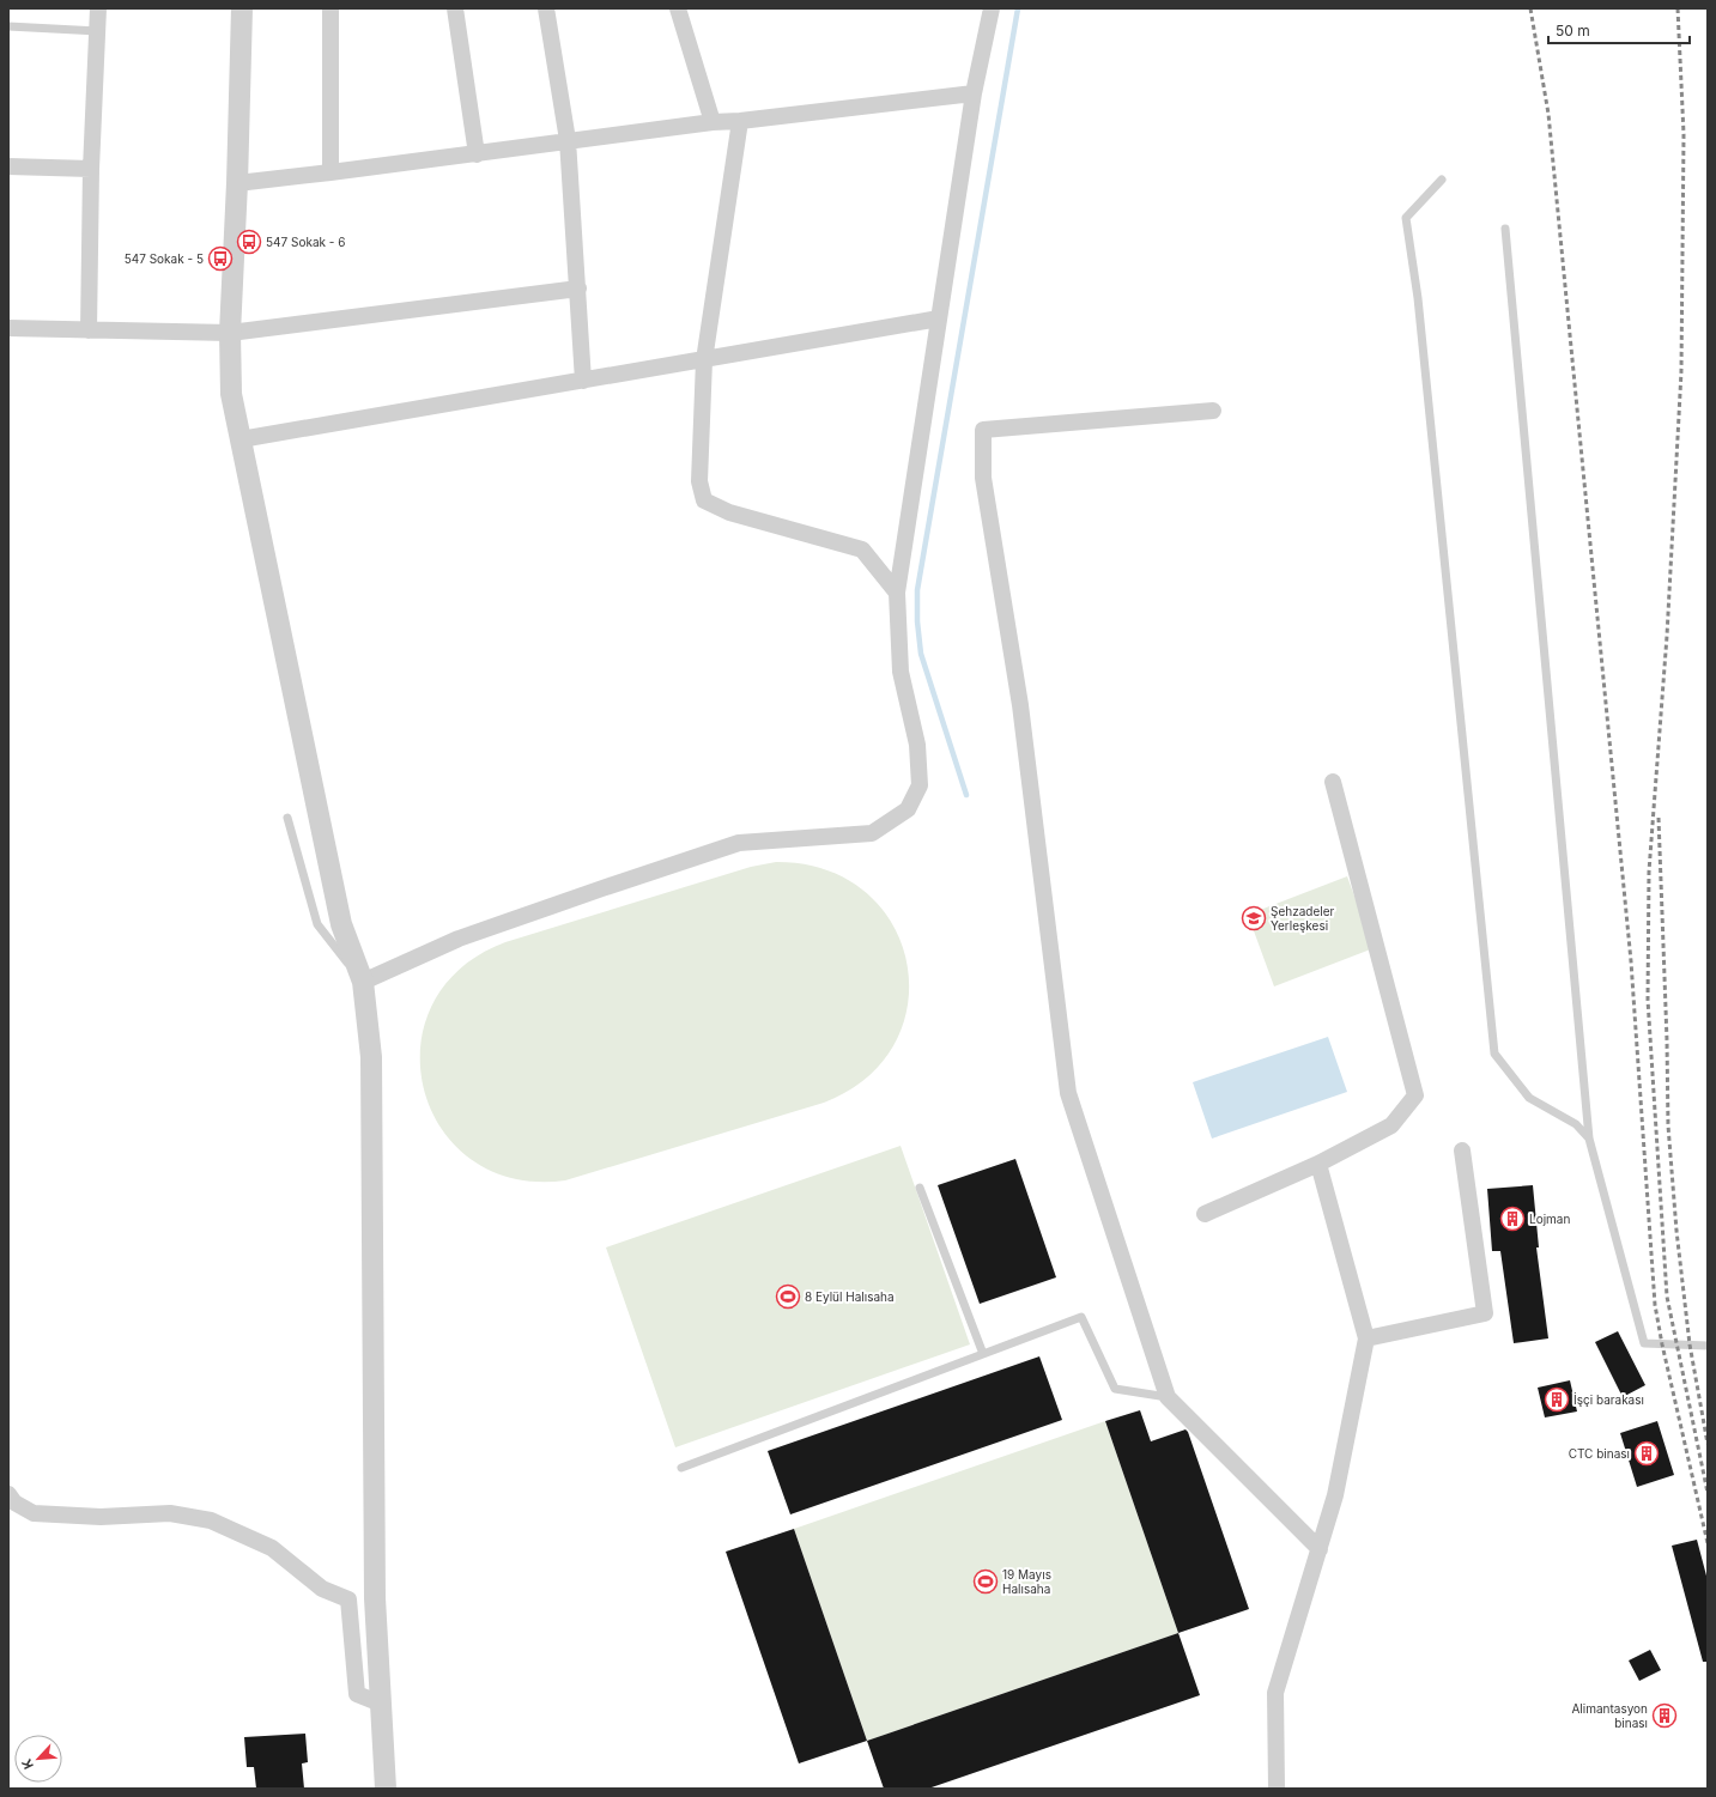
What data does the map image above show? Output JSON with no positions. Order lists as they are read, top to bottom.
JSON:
{
  "places": {
    "bus stop": ["547 Sokak - 6", "547 Sokak - 5"],
    "school or university": ["Şehzadeler Yerleşkesi"],
    "building": [
      "Lojman",
      "İşçi barakası",
      "CTC binası",
      "Alimantasyon binası"
    ],
    "sports": ["8 Eylül Halısaha", "19 Mayıs Halısaha"]
  },
  "scale_bar": "50 m",
  "north": "bottom left"
}
